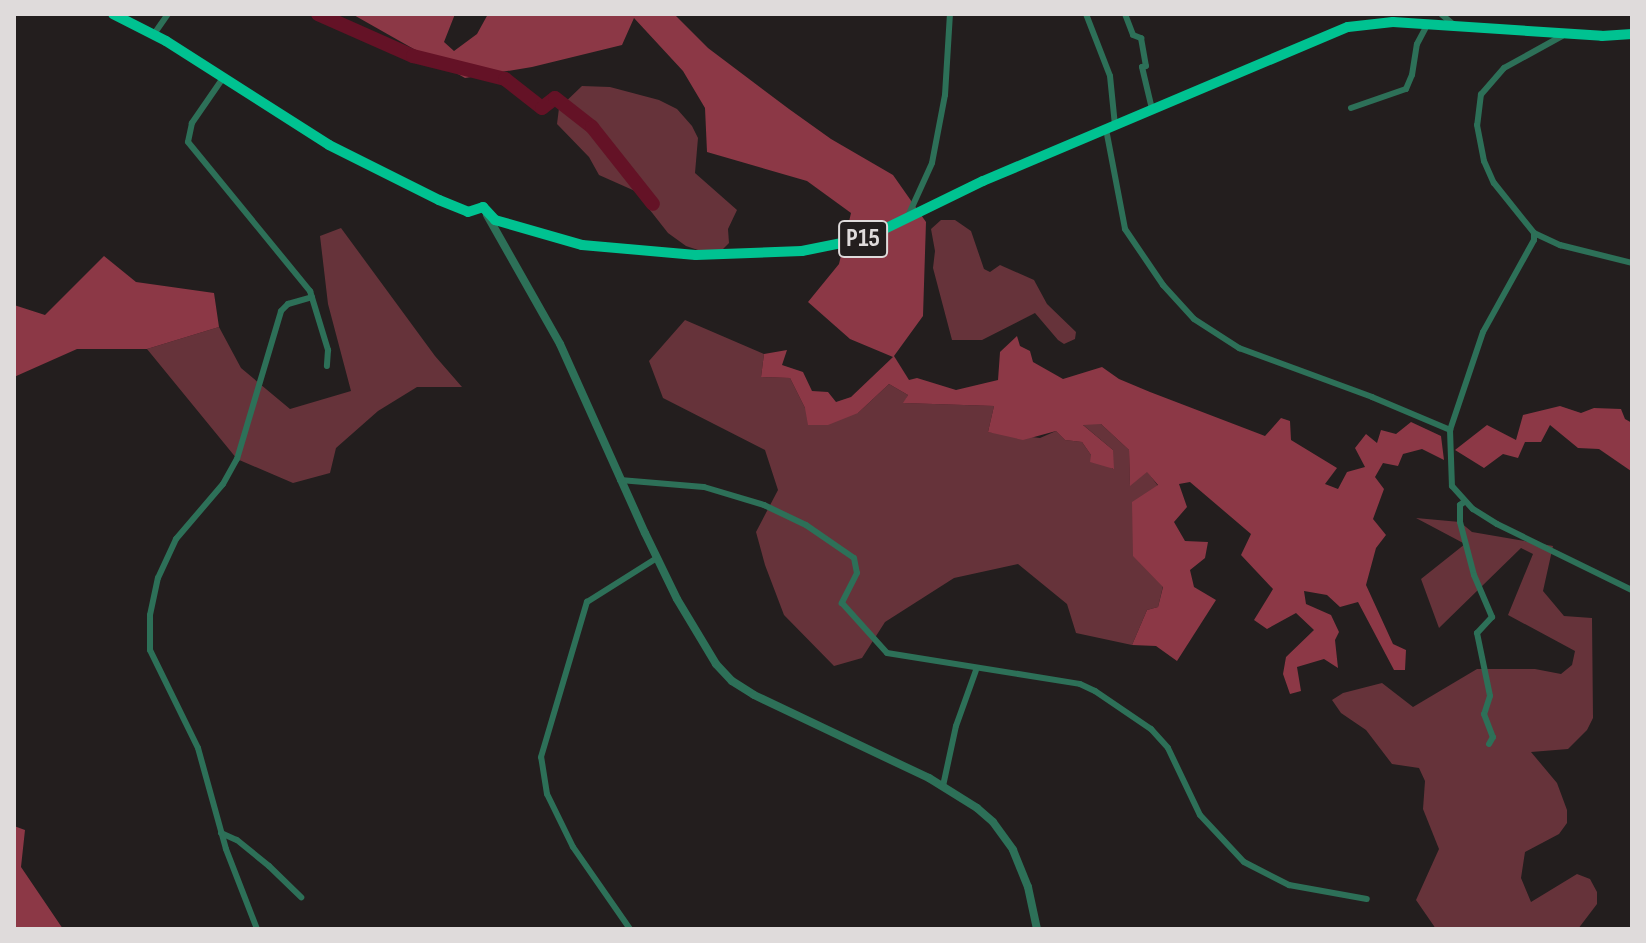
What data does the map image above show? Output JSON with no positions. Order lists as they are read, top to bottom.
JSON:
{
  "streets": {
    "main road": ["P15"]
  }
}
